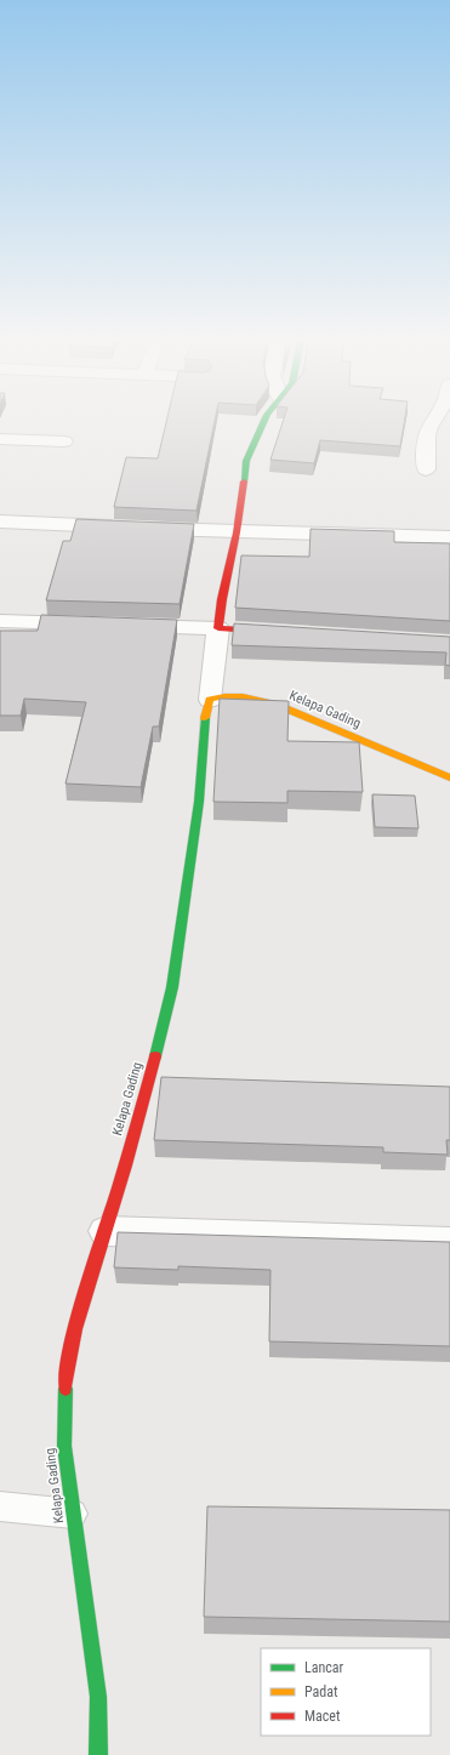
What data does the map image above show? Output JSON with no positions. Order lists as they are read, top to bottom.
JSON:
{
  "streets": {
    "street": ["Kelapa Gading"]
  },
  "legend": ["Lancar", "Padat", "Macet"]
}
